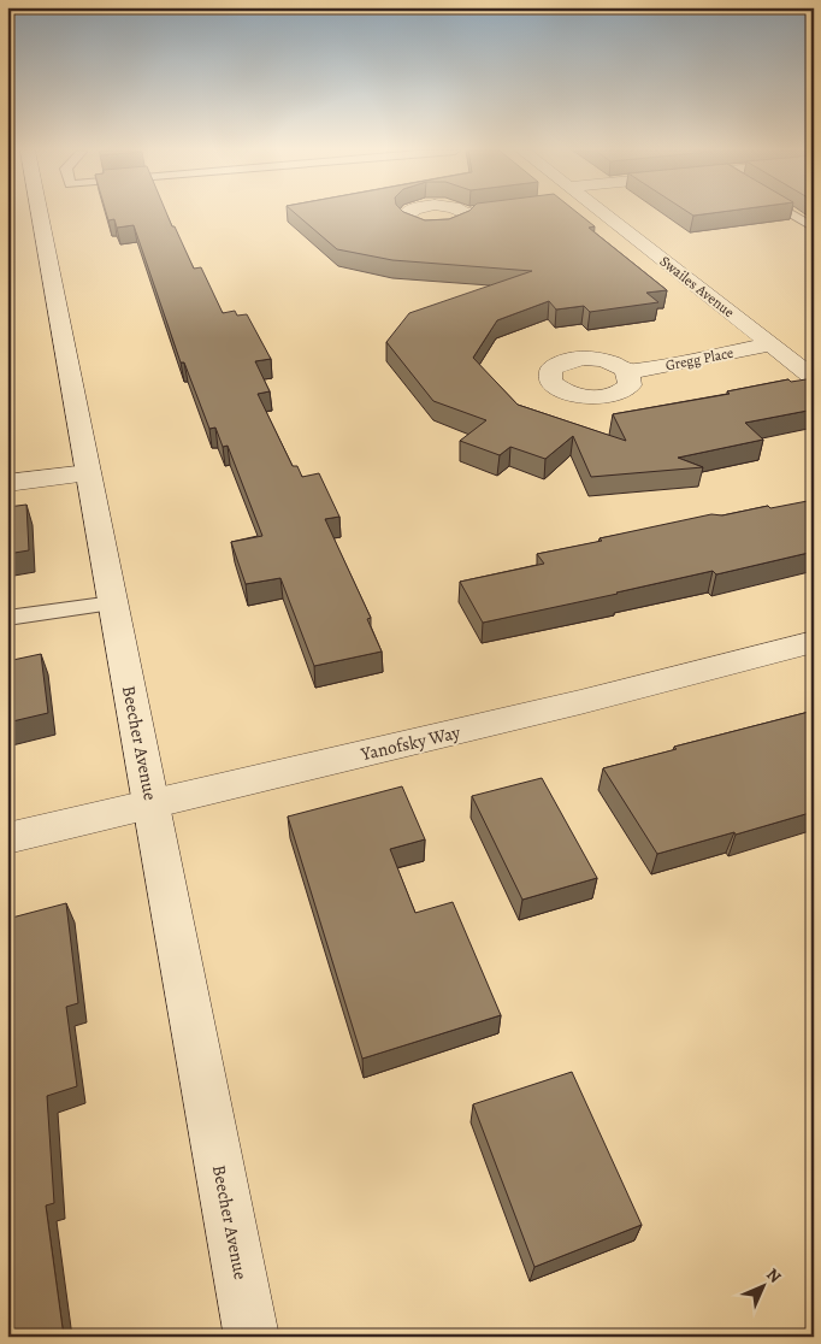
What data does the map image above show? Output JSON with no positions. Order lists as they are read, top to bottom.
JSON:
{
  "streets": {
    "street": [
      "Swailes Avenue",
      "Gregg Place",
      "Beecher Avenue",
      "Yanofsky Way"
    ]
  },
  "crossings": [
    ["Swailes Avenue", "Gregg Place"],
    ["Beecher Avenue", "Yanofsky Way"]
  ],
  "north": "top right"
}
